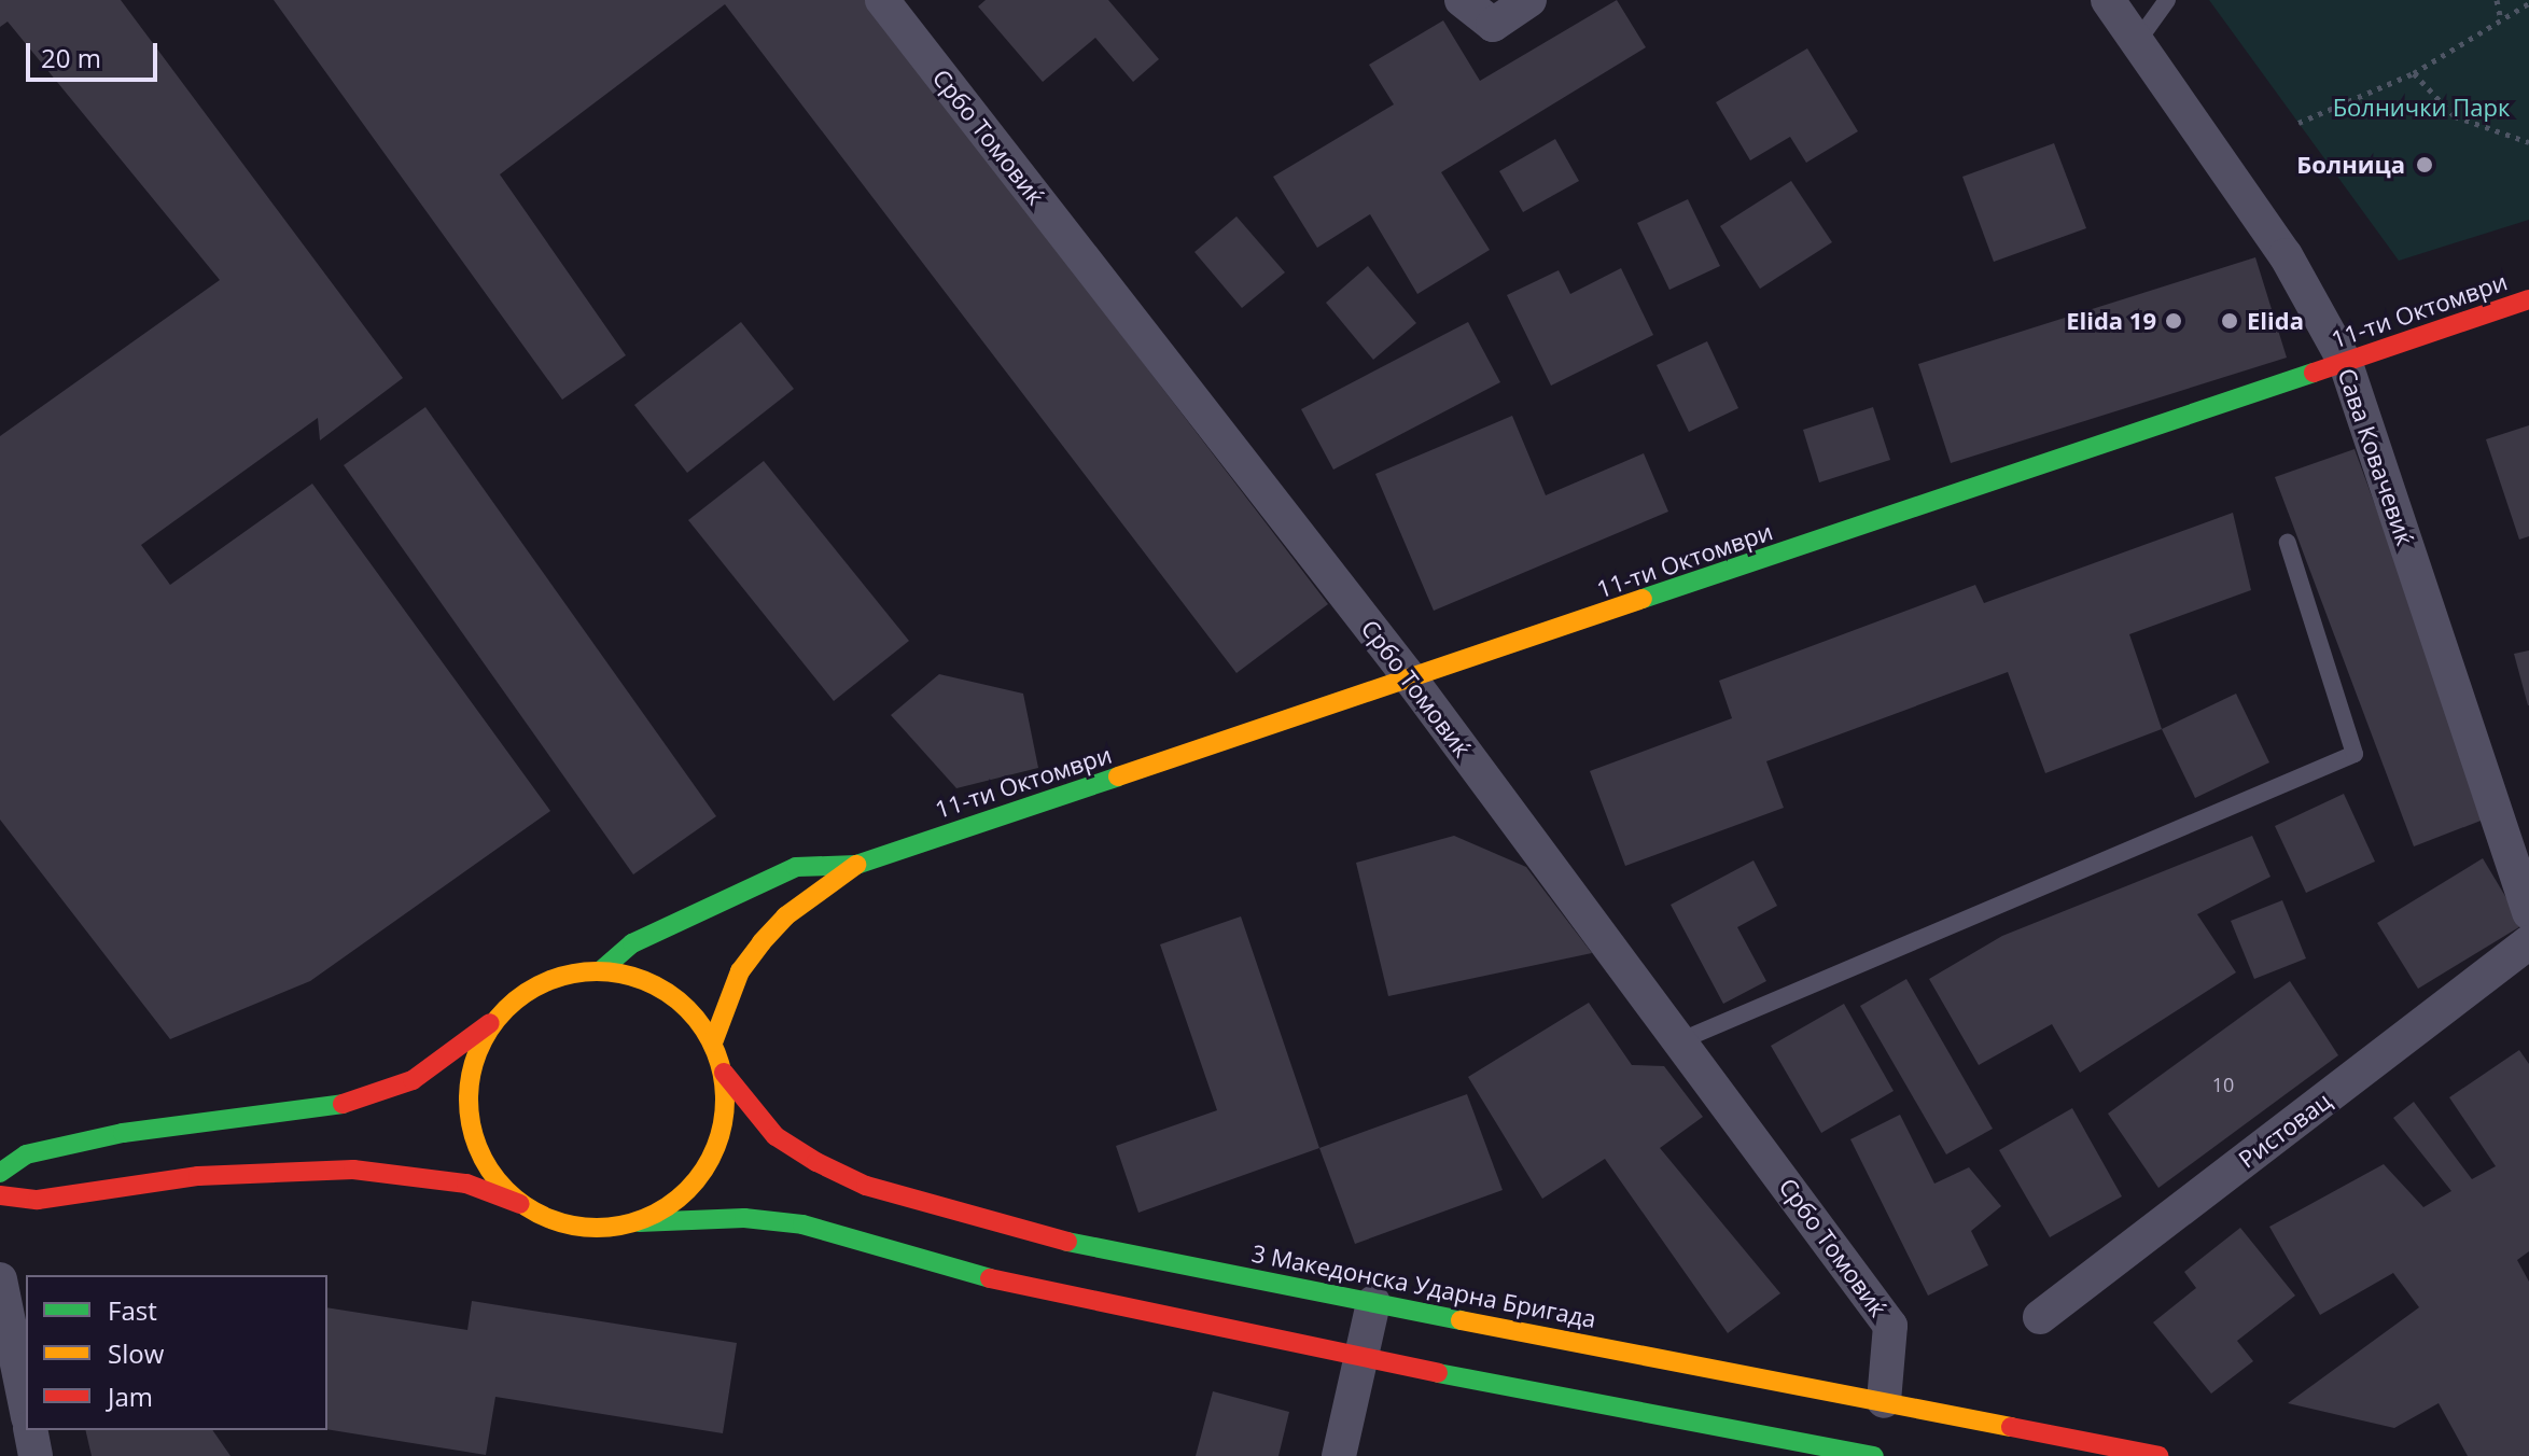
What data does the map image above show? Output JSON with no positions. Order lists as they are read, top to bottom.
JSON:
{
  "streets": {
    "main road": ["11-ти Октомври", "3 Македонска Ударна Бригада"],
    "street": ["Србо Томовиќ", "Сава Ковачевиќ", "Ристовац"]
  },
  "crossings": [
    ["Србо Томовиќ", "11-ти Октомври"],
    ["Србо Томовиќ", "3 Македонска Ударна Бригада"],
    ["11-ти Октомври", "Сава Ковачевиќ"]
  ],
  "parks": ["Болнички Парк"],
  "places": ["Болница", "Elida 19", "Elida"],
  "house_numbers": ["10"],
  "legend": ["Fast", "Slow", "Jam"],
  "scale_bar": "20 m"
}
